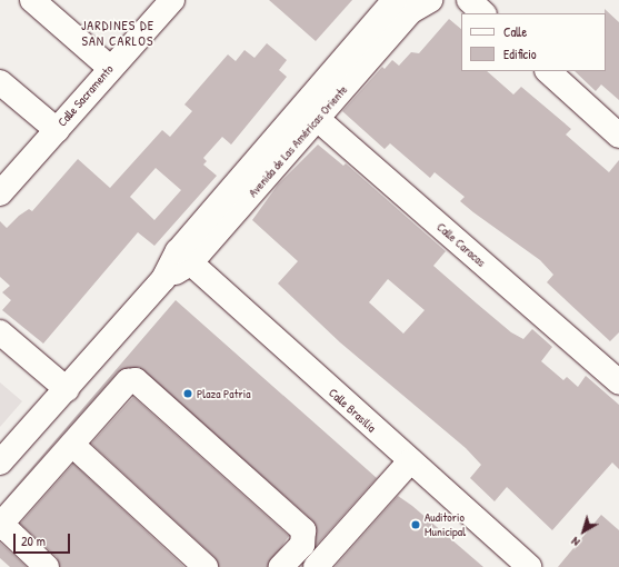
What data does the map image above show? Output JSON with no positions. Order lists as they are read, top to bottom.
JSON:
{
  "streets": {
    "street": [
      "Calle Sacramento",
      "Avenida de Las Américas Oriente",
      "Calle Caracas",
      "Calle Brasilia"
    ]
  },
  "crossings": [
    ["Avenida de Las Américas Oriente", "Calle Caracas"],
    ["Avenida de Las Américas Oriente", "Calle Brasilia"]
  ],
  "districts": ["JARDINES DE SAN CARLOS"],
  "places": ["Plaza Patria", "Auditorio Municipal"],
  "legend": ["Calle", "Edificio"],
  "scale_bar": "20 m",
  "north": "bottom left"
}
